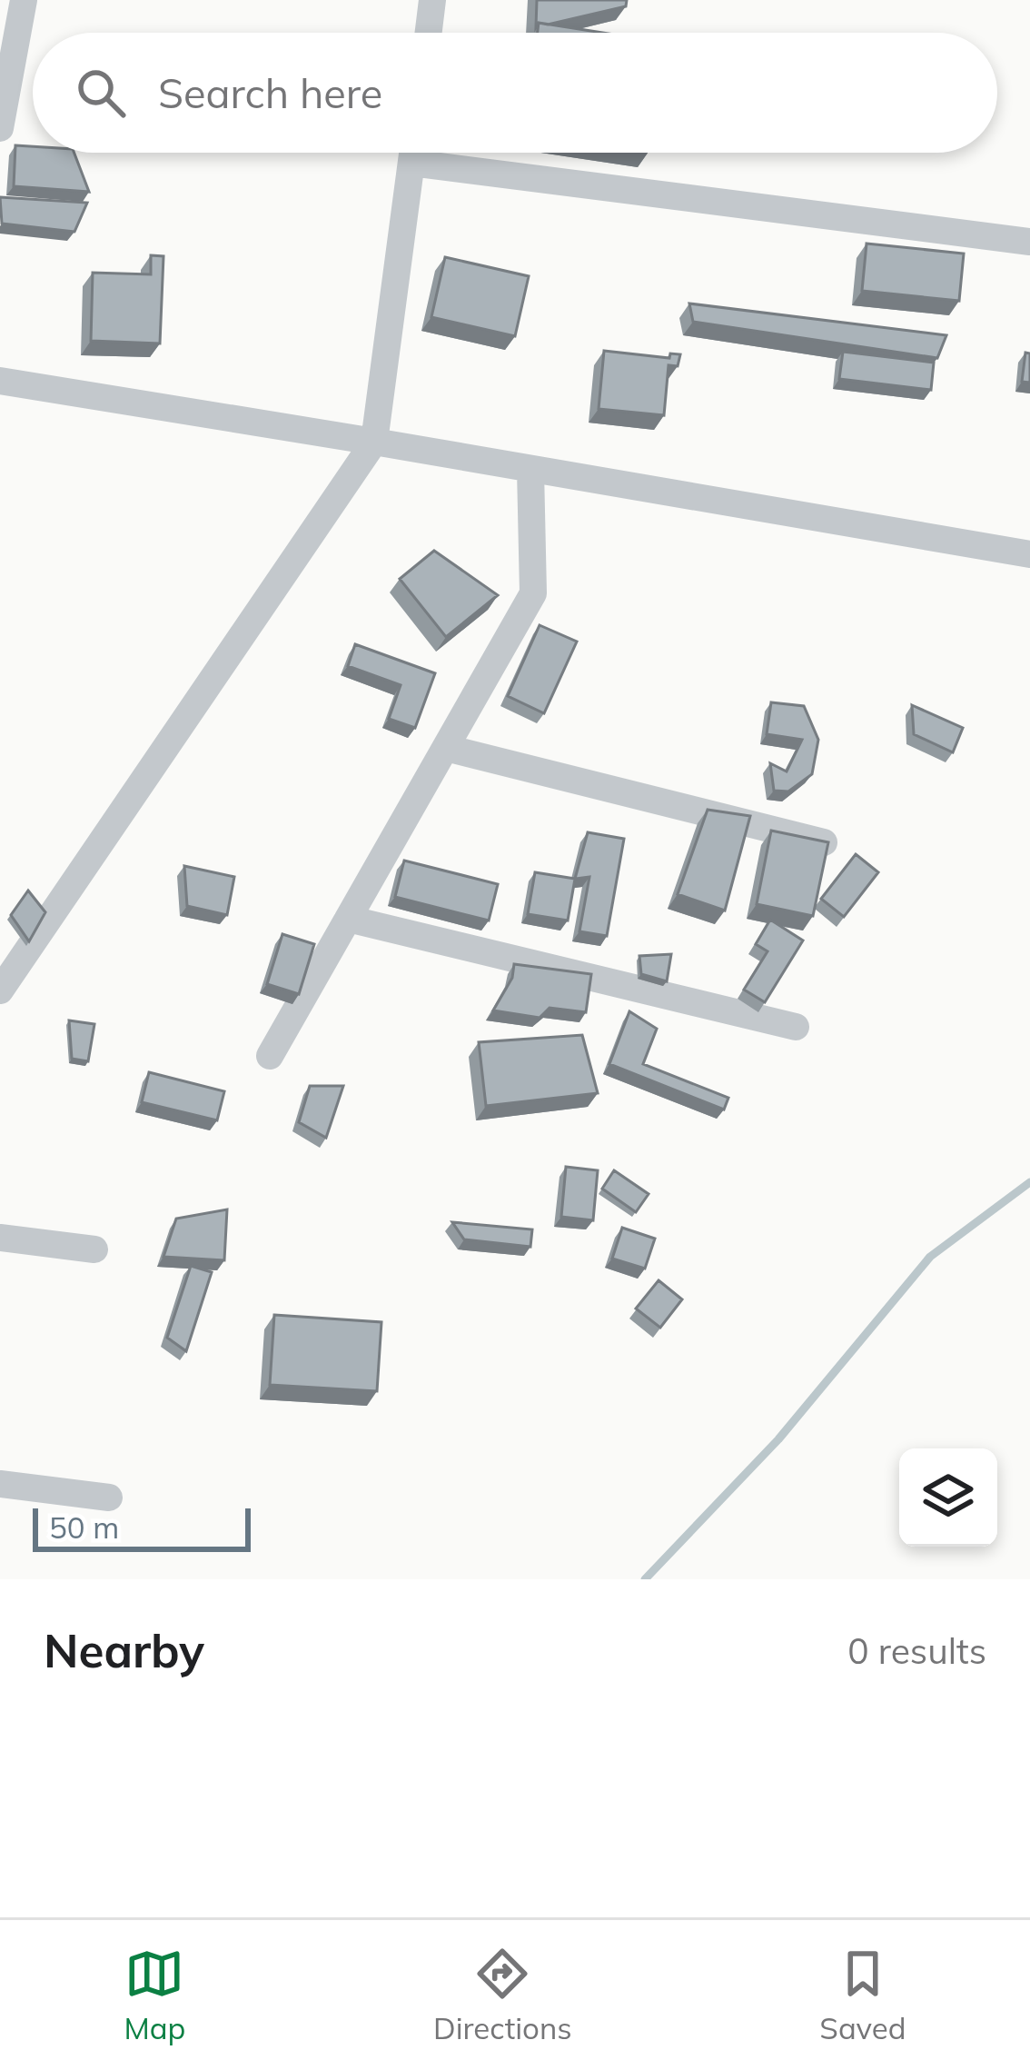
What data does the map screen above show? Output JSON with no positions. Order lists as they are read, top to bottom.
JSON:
{
  "scale_bar": "50 m",
  "page": {
    "search": "Search here",
    "scale": "50 m",
    "heading": ["Nearby", "0 results"],
    "nav": ["Map", "Directions", "Saved"]
  }
}
